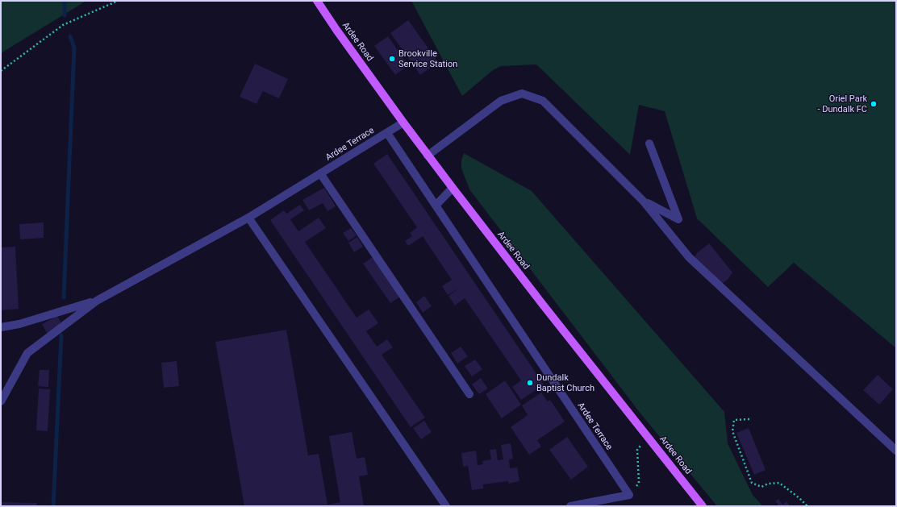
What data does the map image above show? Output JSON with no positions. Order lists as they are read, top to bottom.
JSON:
{
  "streets": {
    "main road": ["Ardee Road"],
    "street": ["Ardee Terrace"]
  },
  "places": ["Brookville Service Station", "Oriel Park - Dundalk FC", "Dundalk Baptist Church"]
}
